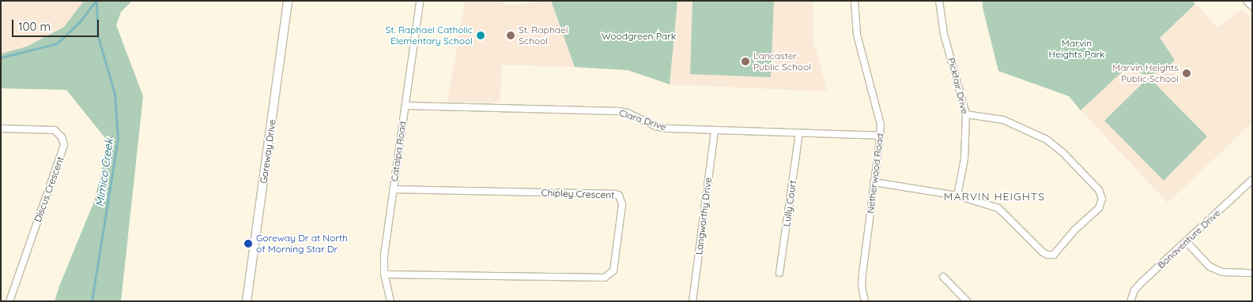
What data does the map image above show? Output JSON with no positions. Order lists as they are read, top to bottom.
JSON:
{
  "streets": {
    "main road": ["Goreway Drive"],
    "street": [
      "Pickfair Drive",
      "Clara Drive",
      "Catalpa Road",
      "Netherwood Road",
      "Discus Crescent",
      "Chipley Crescent",
      "Lully Court",
      "Langworthy Drive",
      "Bonaventure Drive"
    ]
  },
  "crossings": [
    ["Clara Drive", "Catalpa Road"],
    ["Clara Drive", "Netherwood Road"],
    ["Clara Drive", "Lully Court"],
    ["Clara Drive", "Langworthy Drive"],
    ["Catalpa Road", "Chipley Crescent"]
  ],
  "districts": ["MARVIN HEIGHTS"],
  "water": ["Mimico Creek"],
  "parks": ["Woodgreen Park", "Marvin Heights Park"],
  "places": [
    "St. Raphael Catholic Elementary School",
    "St. Raphael School",
    "Lancaster Public School",
    "Marvin Heights Public School",
    "Goreway Dr at North of Morning Star Dr"
  ],
  "scale_bar": "100 m"
}
